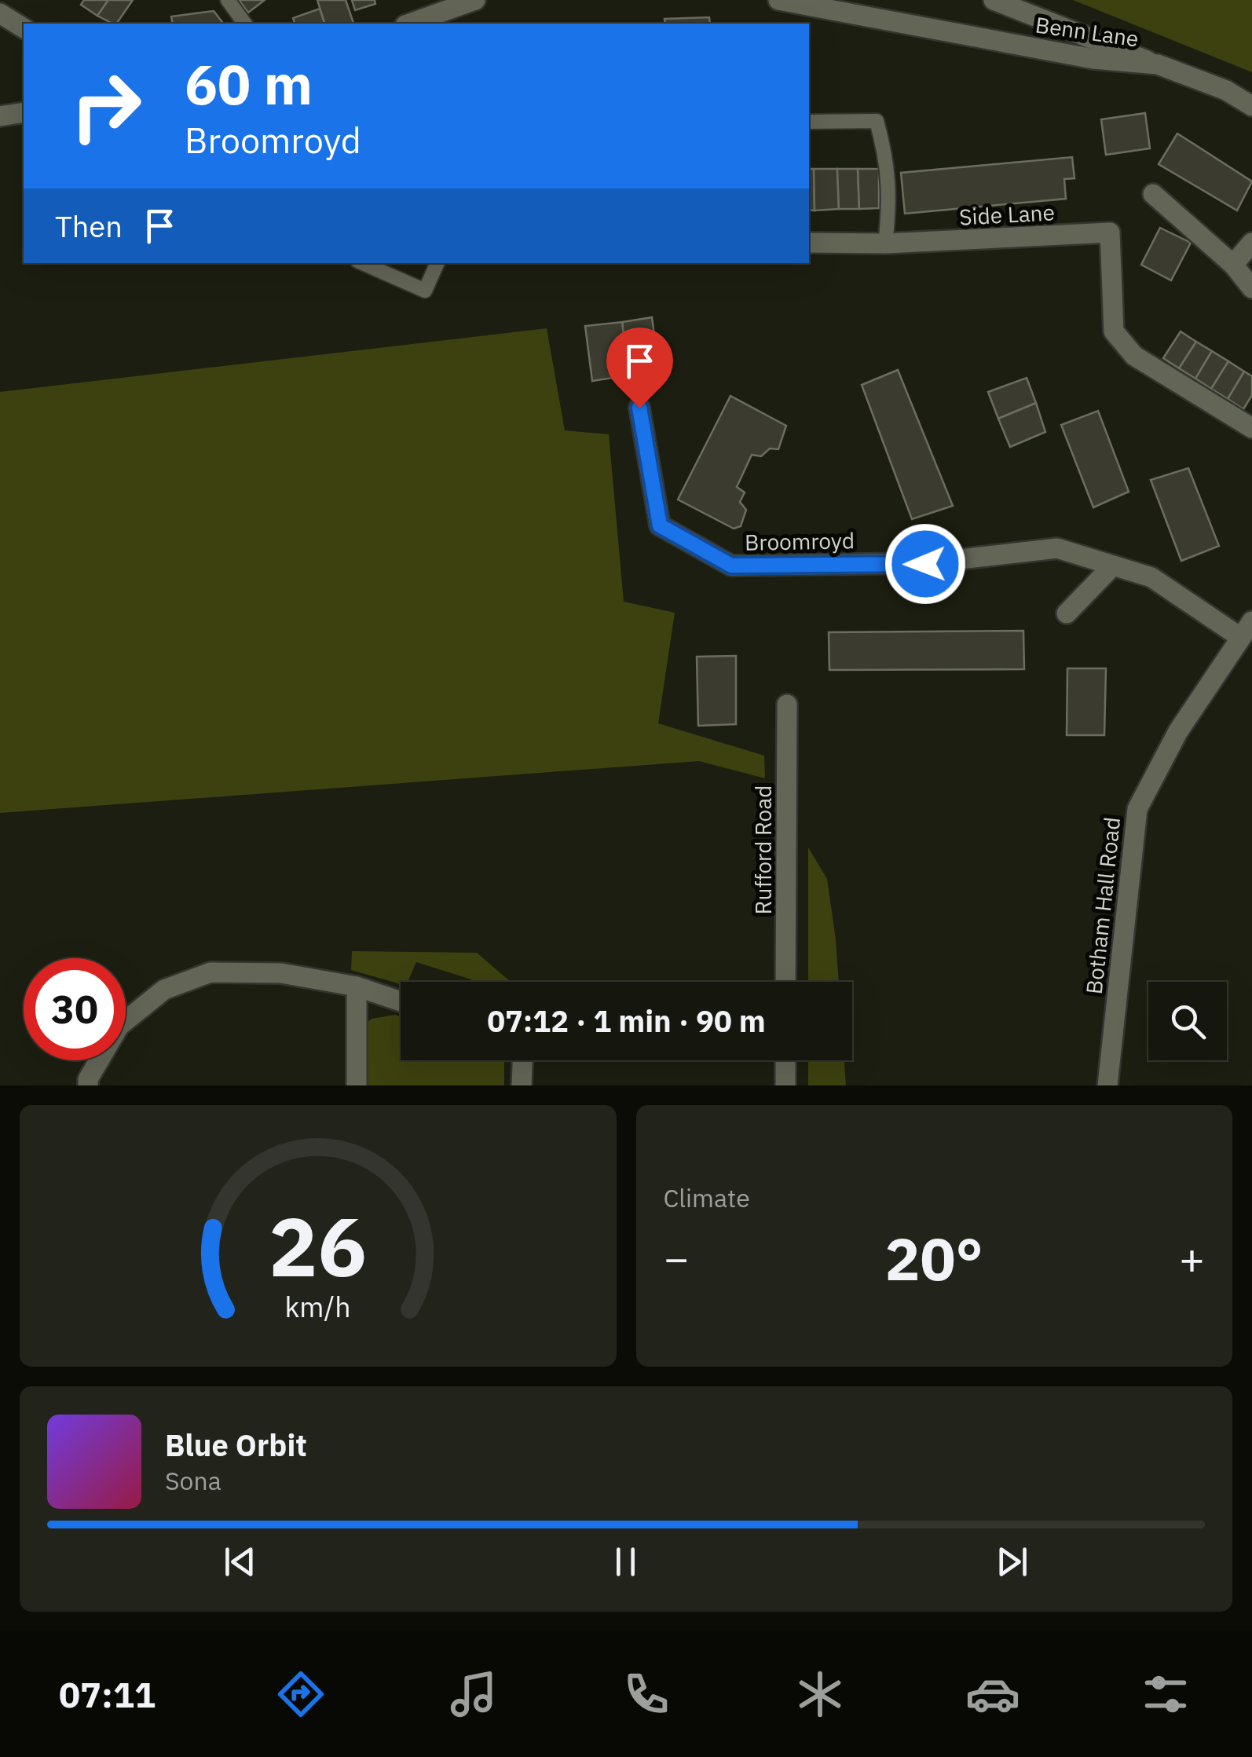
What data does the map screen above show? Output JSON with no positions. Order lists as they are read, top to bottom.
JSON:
{
  "streets": {
    "street": [
      "Benn Lane",
      "Side Lane",
      "Broomroyd",
      "Rufford Road",
      "Botham Hall Road"
    ]
  },
  "crossings": [
    ["Broomroyd", "Botham Hall Road"]
  ],
  "page": {
    "turn": ["60 m", "Broomroyd"],
    "then": "Then",
    "limit": "30",
    "trip": "07:12 · 1 min · 90 m",
    "tile": "Climate",
    "heat": ["−", "20°", "+"],
    "song": ["Blue Orbit", "Sona"],
    "tabs": "07:11",
    "gauge": ["26", "km/h"]
  }
}
